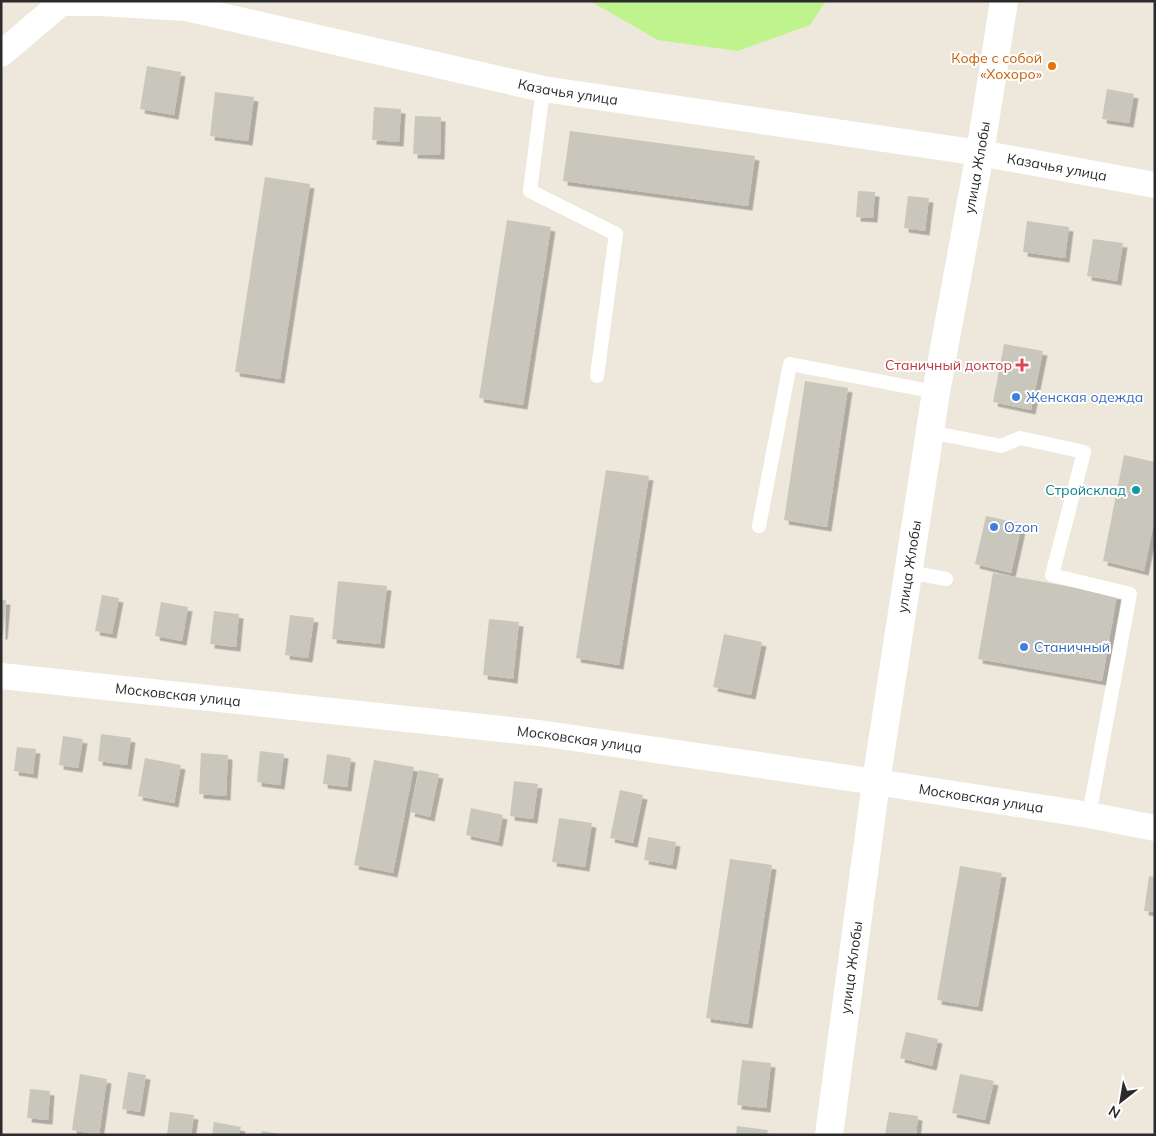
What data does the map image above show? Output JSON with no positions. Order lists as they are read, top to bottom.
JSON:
{
  "streets": {
    "street": ["Казачья улица", "улица Жлобы", "Московская улица"]
  },
  "crossings": [
    ["Казачья улица", "улица Жлобы"],
    ["улица Жлобы", "Московская улица"]
  ],
  "places": {
    "other": [
      "Кофе с собой «Хохоро»",
      "Женская одежда",
      "Стройсклад",
      "Ozon",
      "Станичный"
    ],
    "health": ["Станичный доктор"]
  },
  "north": "bottom left"
}
